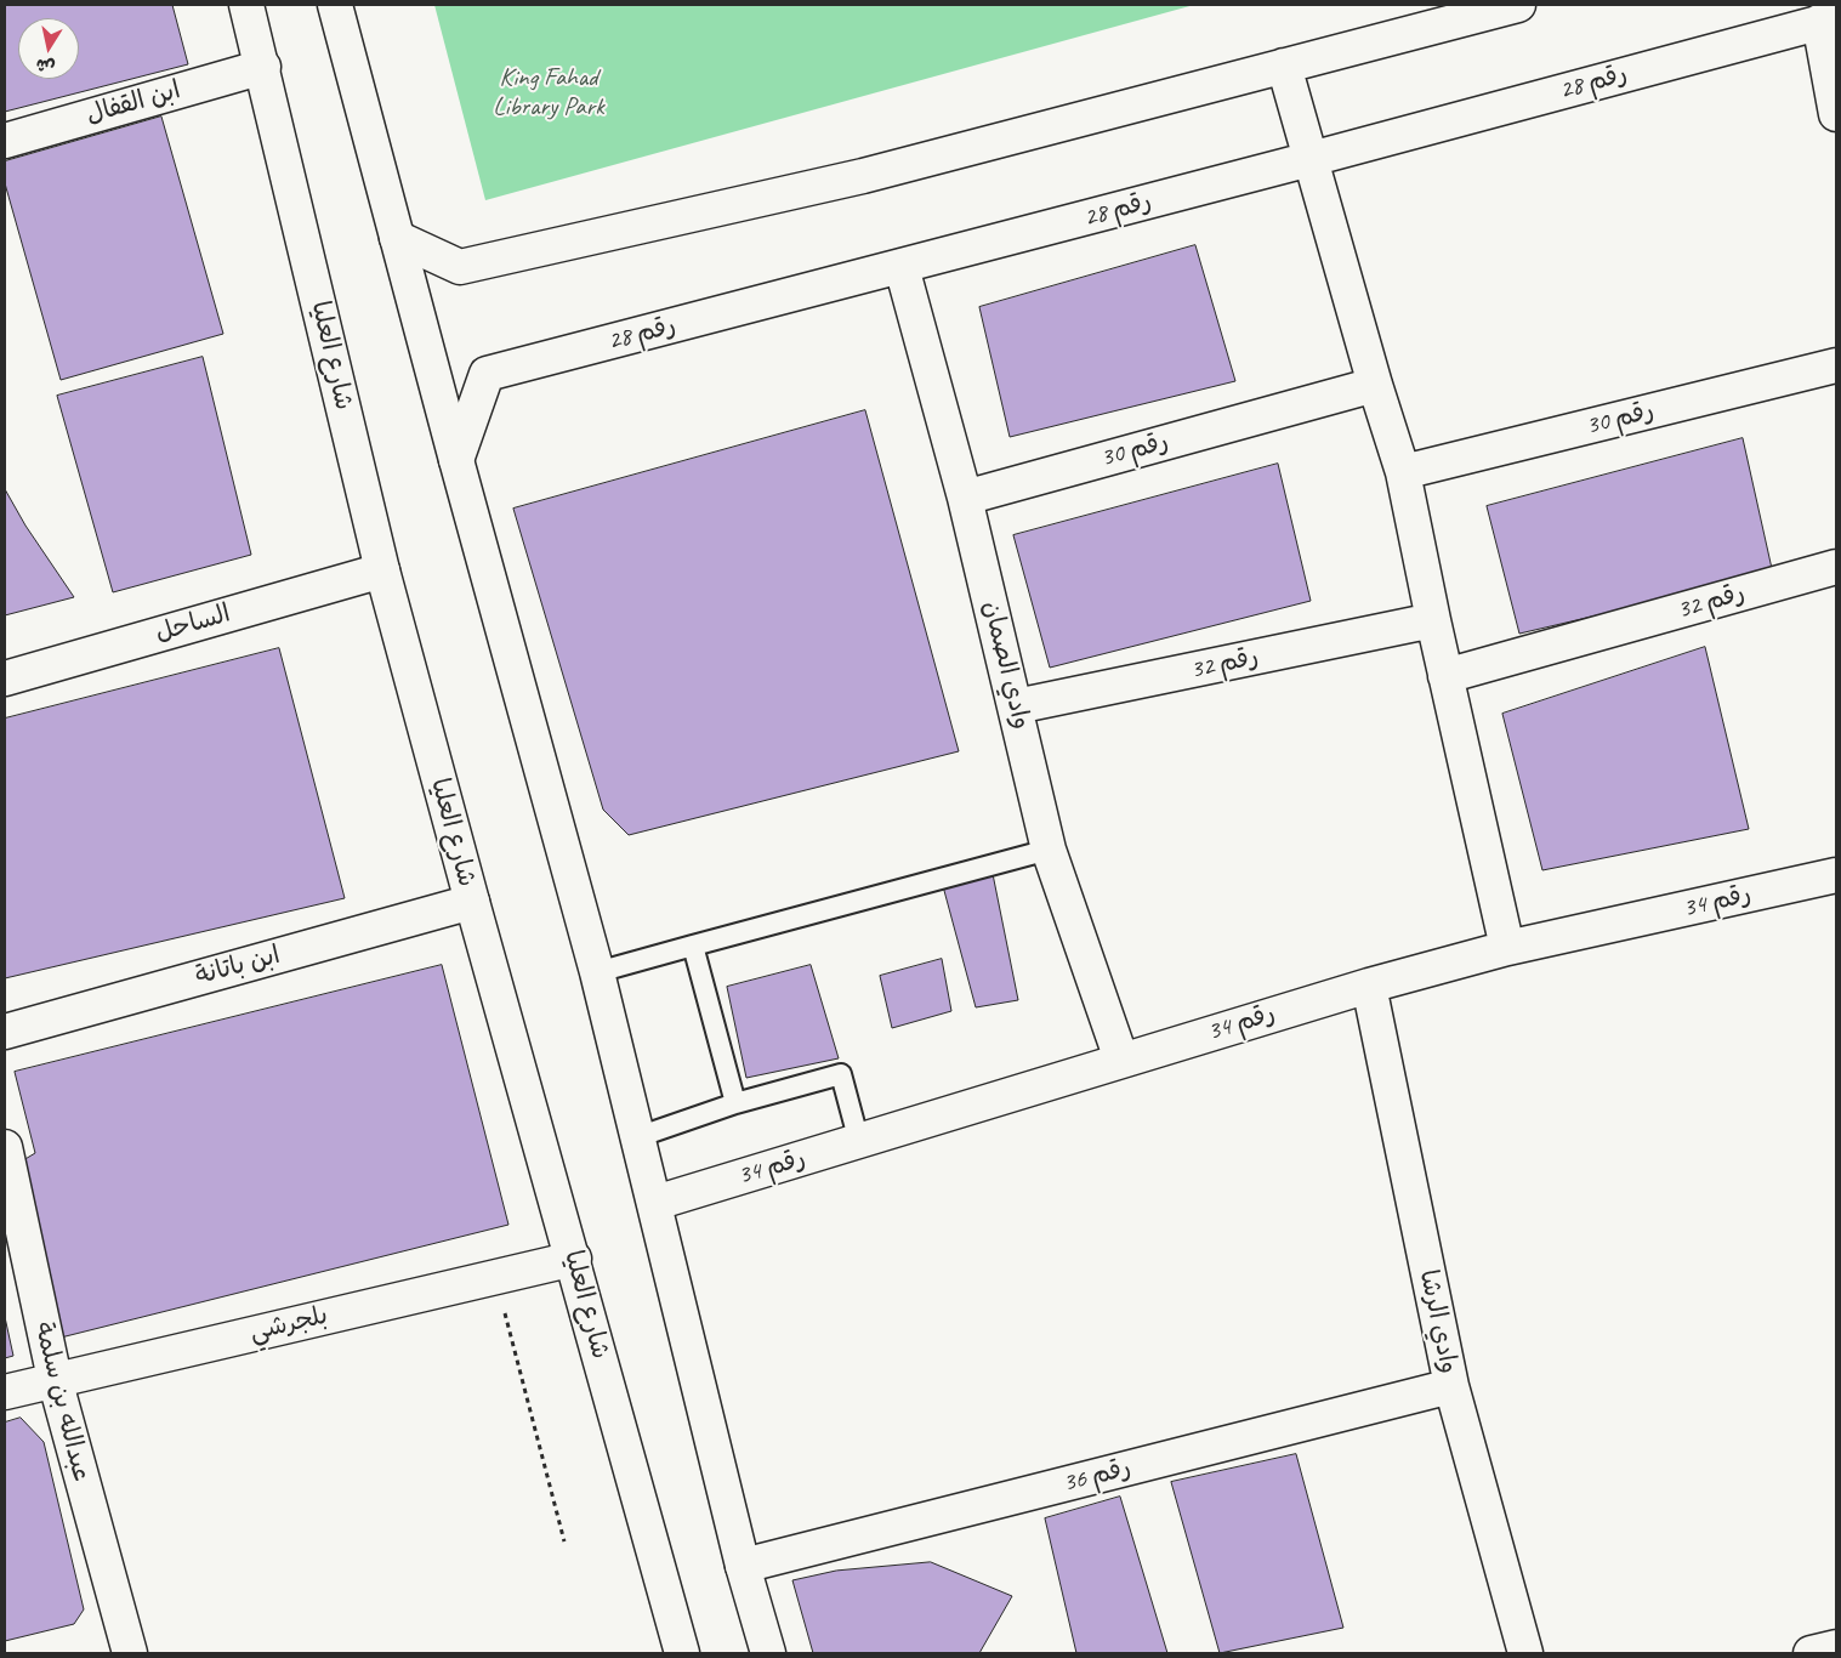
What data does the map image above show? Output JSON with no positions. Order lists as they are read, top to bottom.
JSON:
{
  "streets": {
    "street": [
      "رقم 28",
      "ابن القفال",
      "شارع العليا",
      "رقم 30",
      "رقم 32",
      "الساحل",
      "وادي الصمان",
      "رقم 34",
      "ابن باتانة",
      "وادي الرشا",
      "بلجرشي",
      "عبدالله بن سلمة",
      "رقم 36"
    ]
  },
  "crossings": [
    ["رقم 28", "وادي الصمان"],
    ["ابن القفال", "شارع العليا"],
    ["شارع العليا", "الساحل"],
    ["شارع العليا", "ابن باتانة"],
    ["شارع العليا", "بلجرشي"],
    ["رقم 30", "وادي الصمان"],
    ["رقم 32", "وادي الصمان"],
    ["وادي الصمان", "رقم 34"],
    ["رقم 34", "وادي الرشا"],
    ["وادي الرشا", "رقم 36"],
    ["بلجرشي", "عبدالله بن سلمة"]
  ],
  "parks": ["King Fahad Library Park"],
  "north": "bottom"
}
